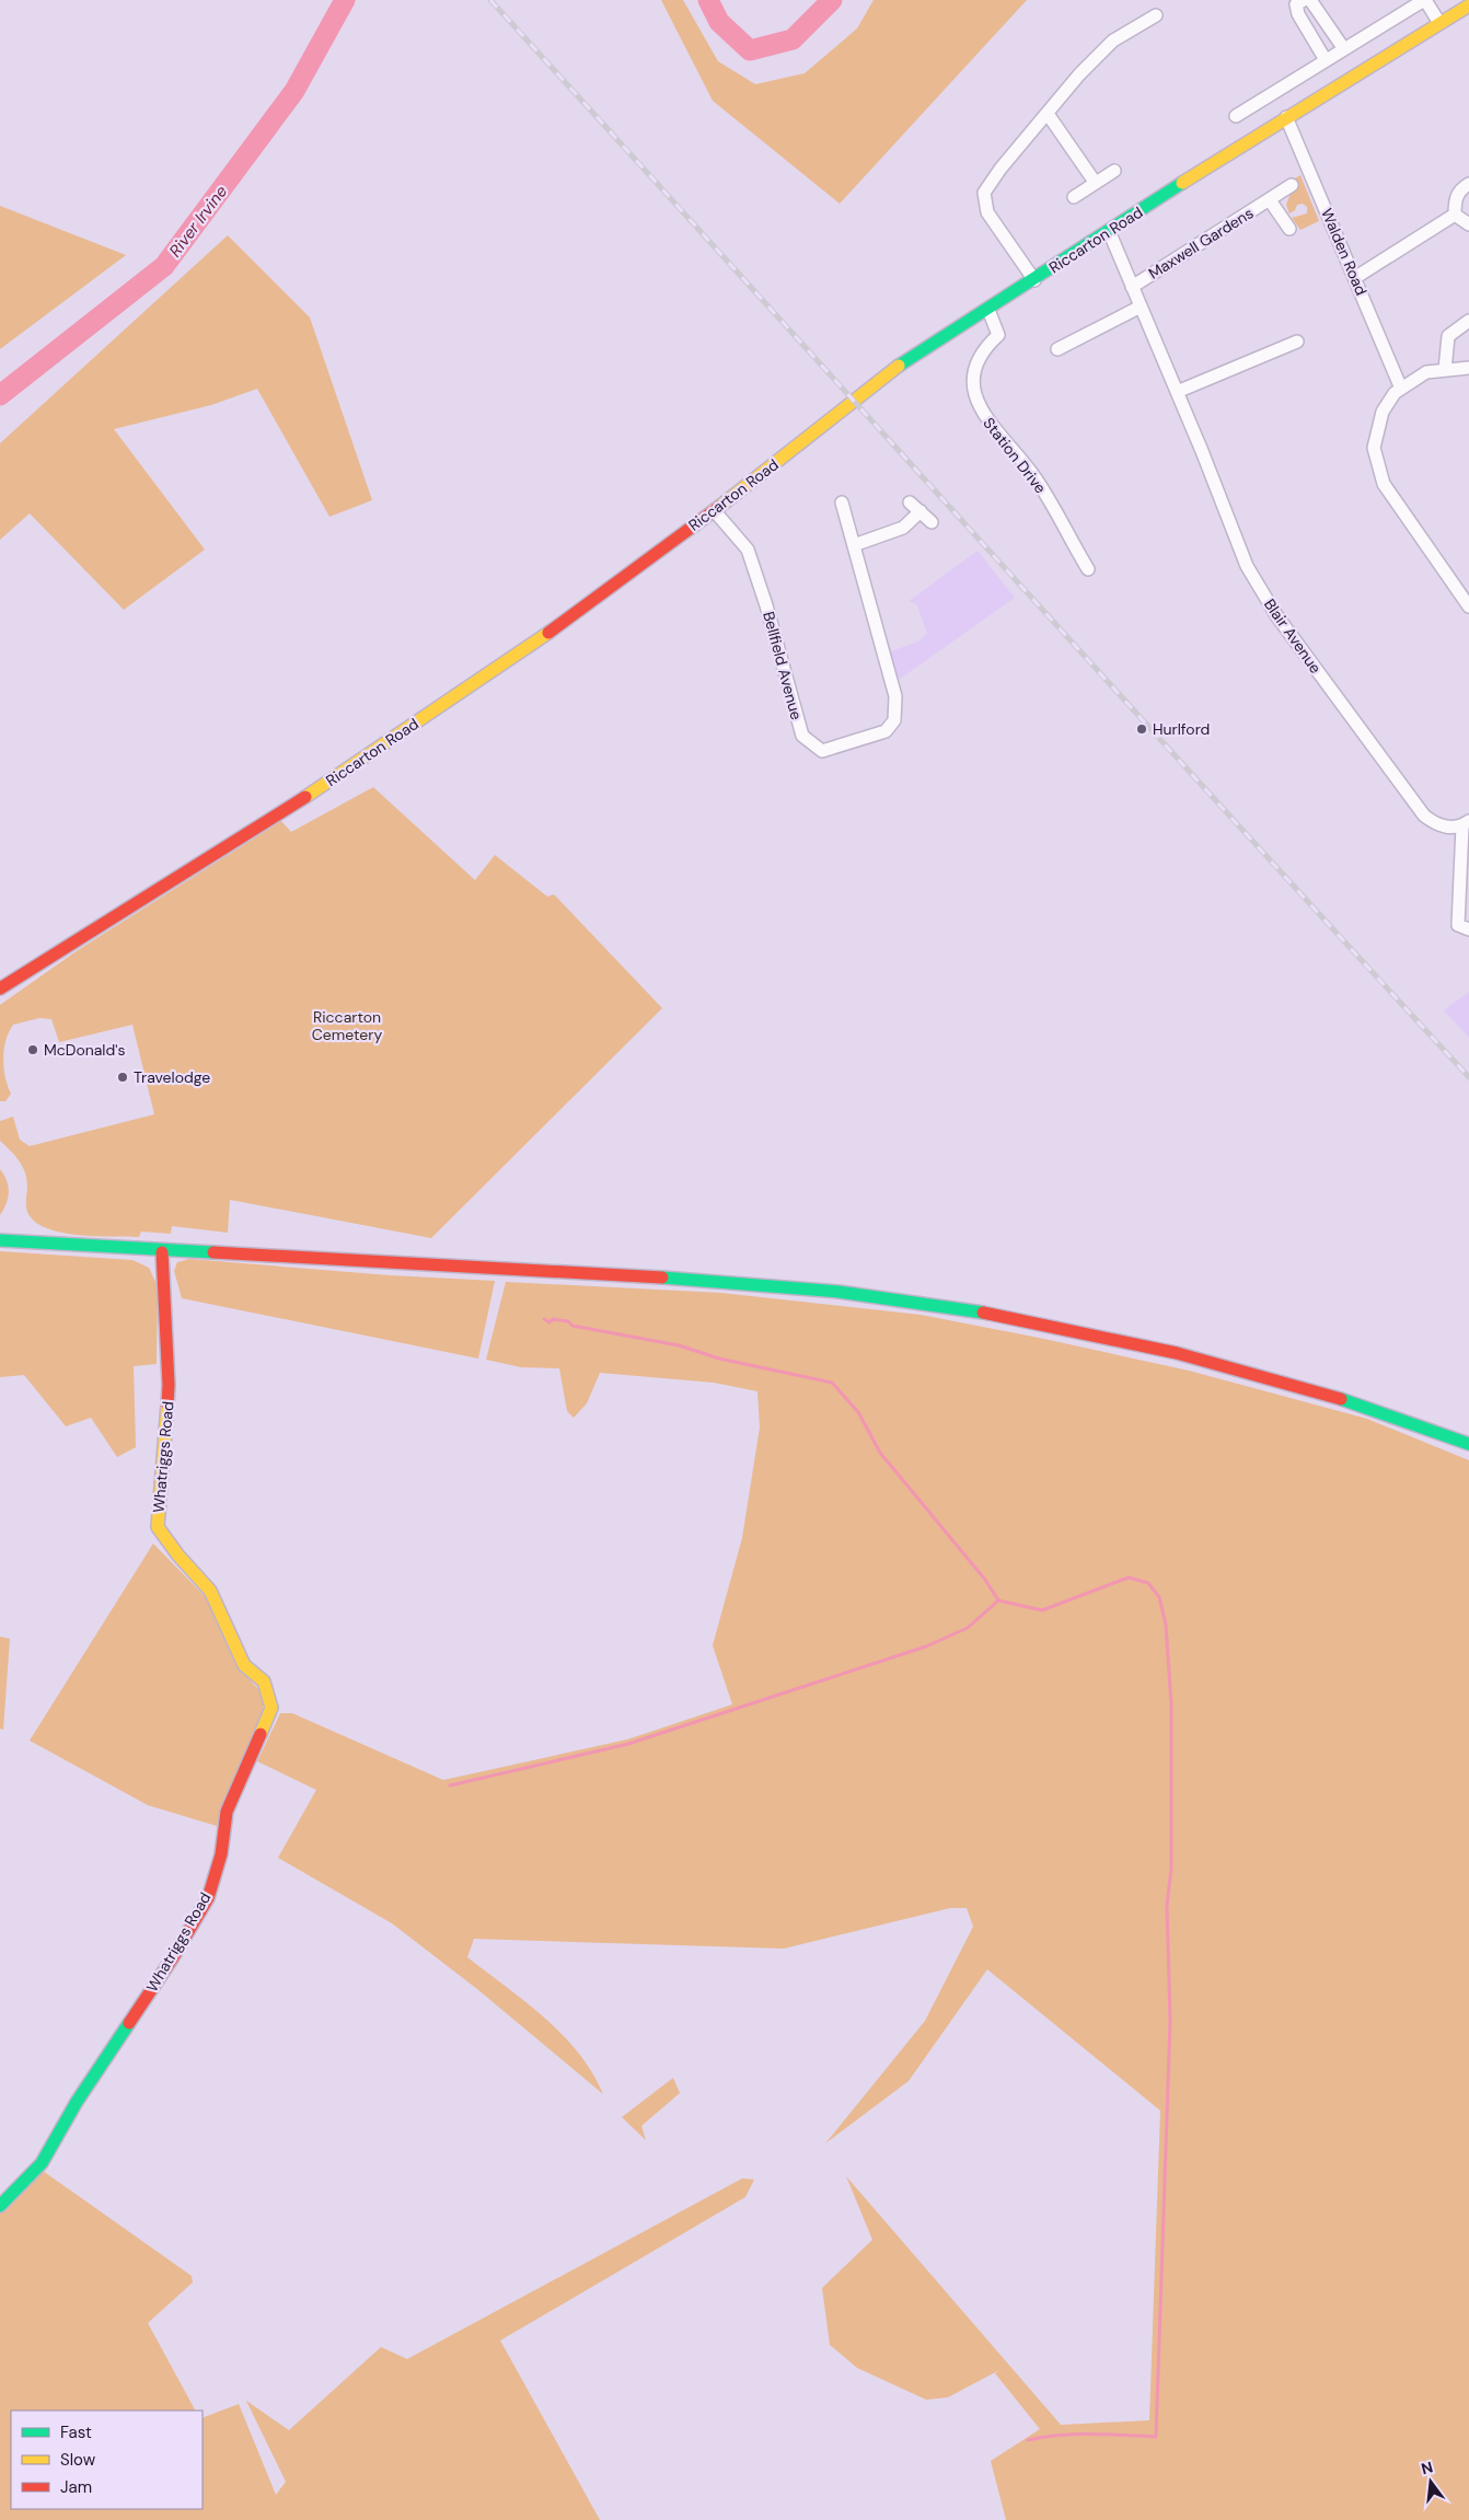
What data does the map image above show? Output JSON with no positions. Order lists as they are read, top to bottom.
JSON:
{
  "streets": {
    "main road": ["Riccarton Road", "Whatriggs Road"],
    "street": [
      "Maxwell Gardens",
      "Walden Road",
      "Station Drive",
      "Blair Avenue",
      "Bellfield Avenue"
    ]
  },
  "crossings": [
    ["Riccarton Road", "Walden Road"],
    ["Riccarton Road", "Station Drive"],
    ["Riccarton Road", "Blair Avenue"],
    ["Riccarton Road", "Bellfield Avenue"],
    ["Maxwell Gardens", "Blair Avenue"]
  ],
  "water": ["River Irvine"],
  "parks": ["Riccarton Cemetery"],
  "places": ["Hurlford", "McDonald's", "Travelodge"],
  "legend": ["Fast", "Slow", "Jam"],
  "north": "top"
}
